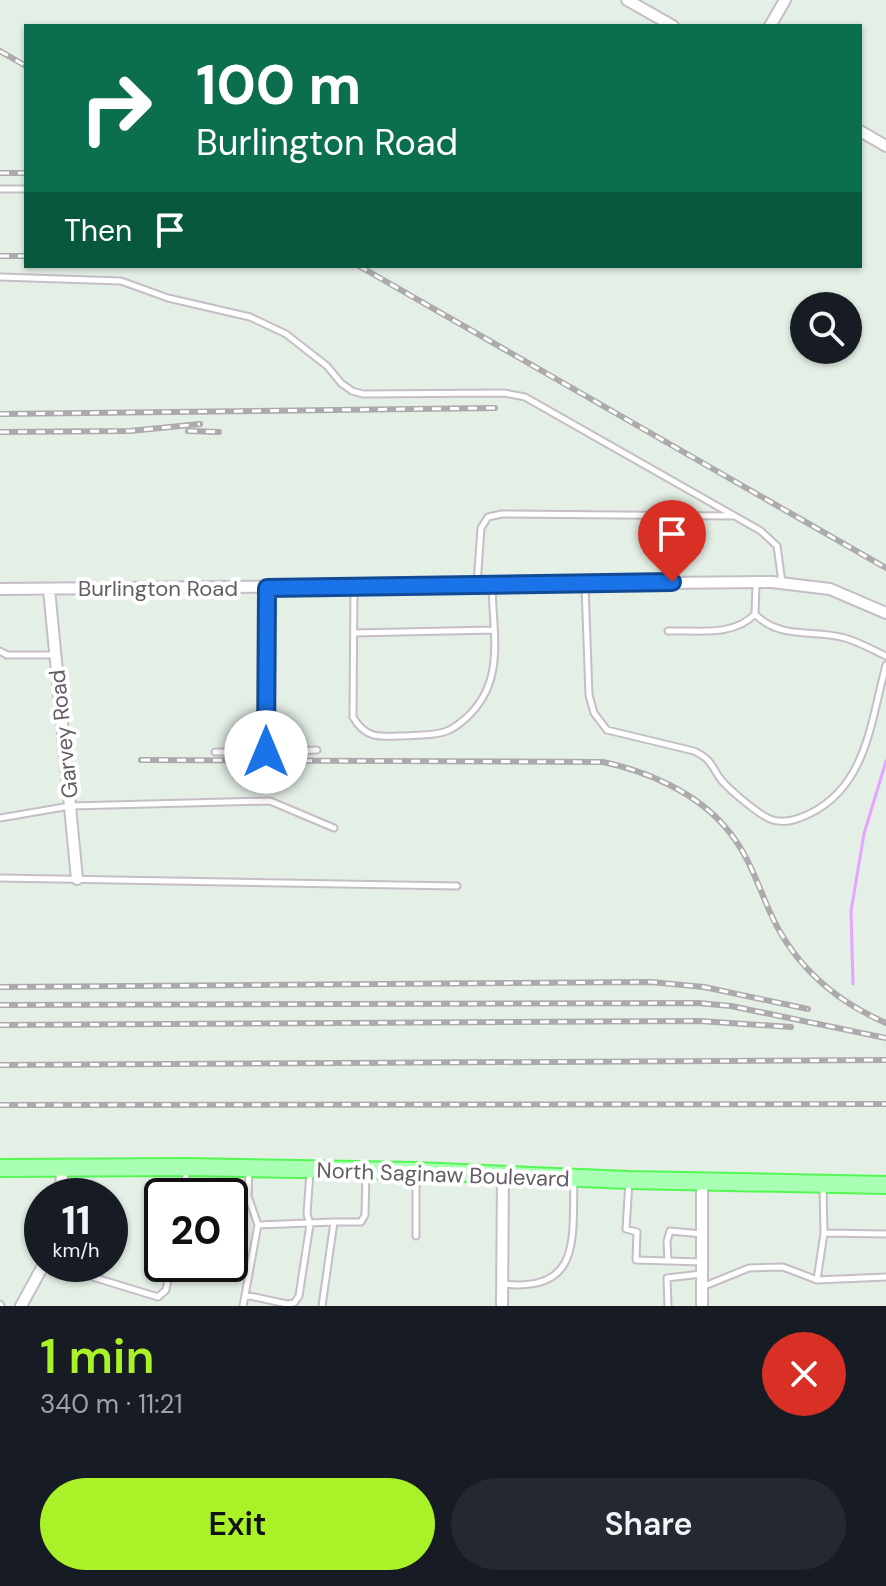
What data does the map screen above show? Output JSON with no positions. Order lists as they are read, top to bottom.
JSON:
{
  "streets": {
    "main road": ["North Saginaw Boulevard"],
    "street": ["Burlington Road", "Garvey Road"]
  },
  "crossings": [
    ["Burlington Road", "Garvey Road"]
  ],
  "page": {
    "turn": ["100 m", "Burlington Road"],
    "then": "Then",
    "speed": "11 km/h",
    "limit": "20",
    "heading": ["1 min", "340 m · 11:21"],
    "buttons": ["Exit", "Share"]
  }
}
